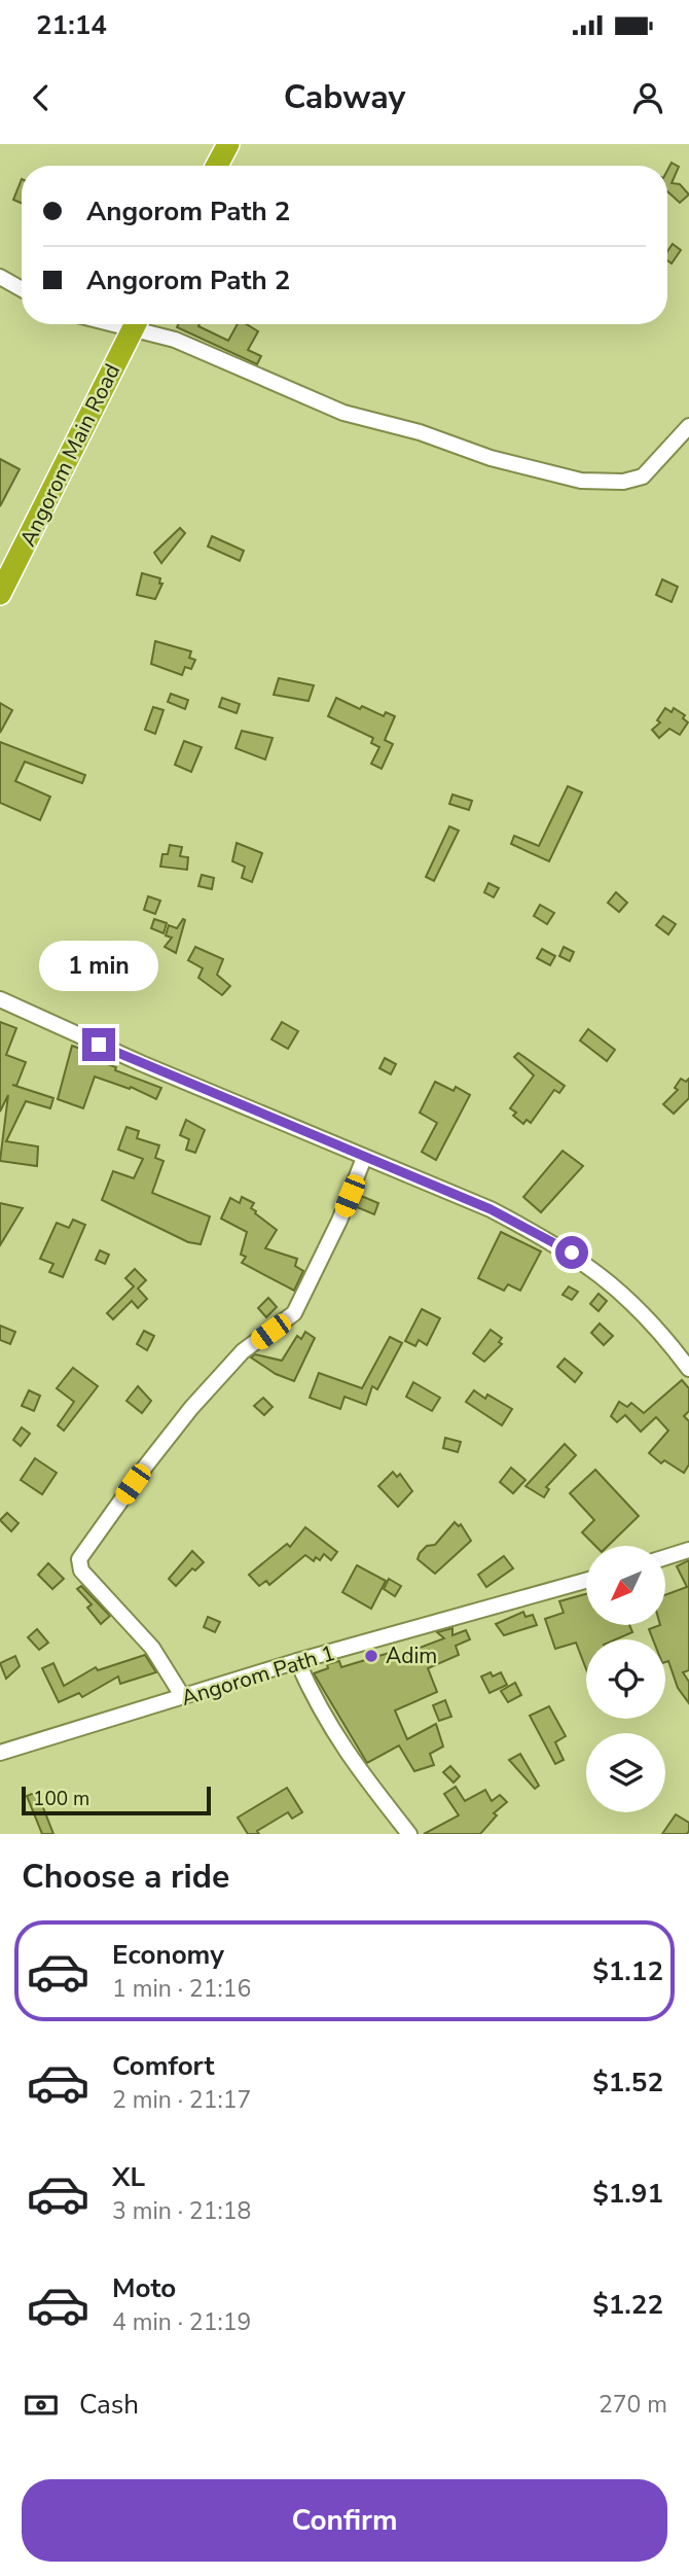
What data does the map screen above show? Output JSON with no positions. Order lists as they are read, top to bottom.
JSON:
{
  "streets": {
    "highway": ["Angorom Main Road"],
    "street": ["Angorom Path 1"]
  },
  "places": ["Adim"],
  "scale_bar": "100 m",
  "north": "bottom left",
  "page": {
    "status": "21:14",
    "header": "Cabway",
    "banner": ["Angorom Path 2", "Angorom Path 2"],
    "bubble": "1 min",
    "scale": "100 m",
    "heading": "Choose a ride",
    "list": [
      {
        "name": "Economy",
        "note": "1 min · 21:16",
        "value": "$1.12"
      },
      {
        "name": "Comfort",
        "note": "2 min · 21:17",
        "value": "$1.52"
      },
      {
        "name": "XL",
        "note": "3 min · 21:18",
        "value": "$1.91"
      },
      {
        "name": "Moto",
        "note": "4 min · 21:19",
        "value": "$1.22"
      }
    ],
    "pay": ["Cash", "270 m"],
    "buttons": "Confirm"
  }
}
